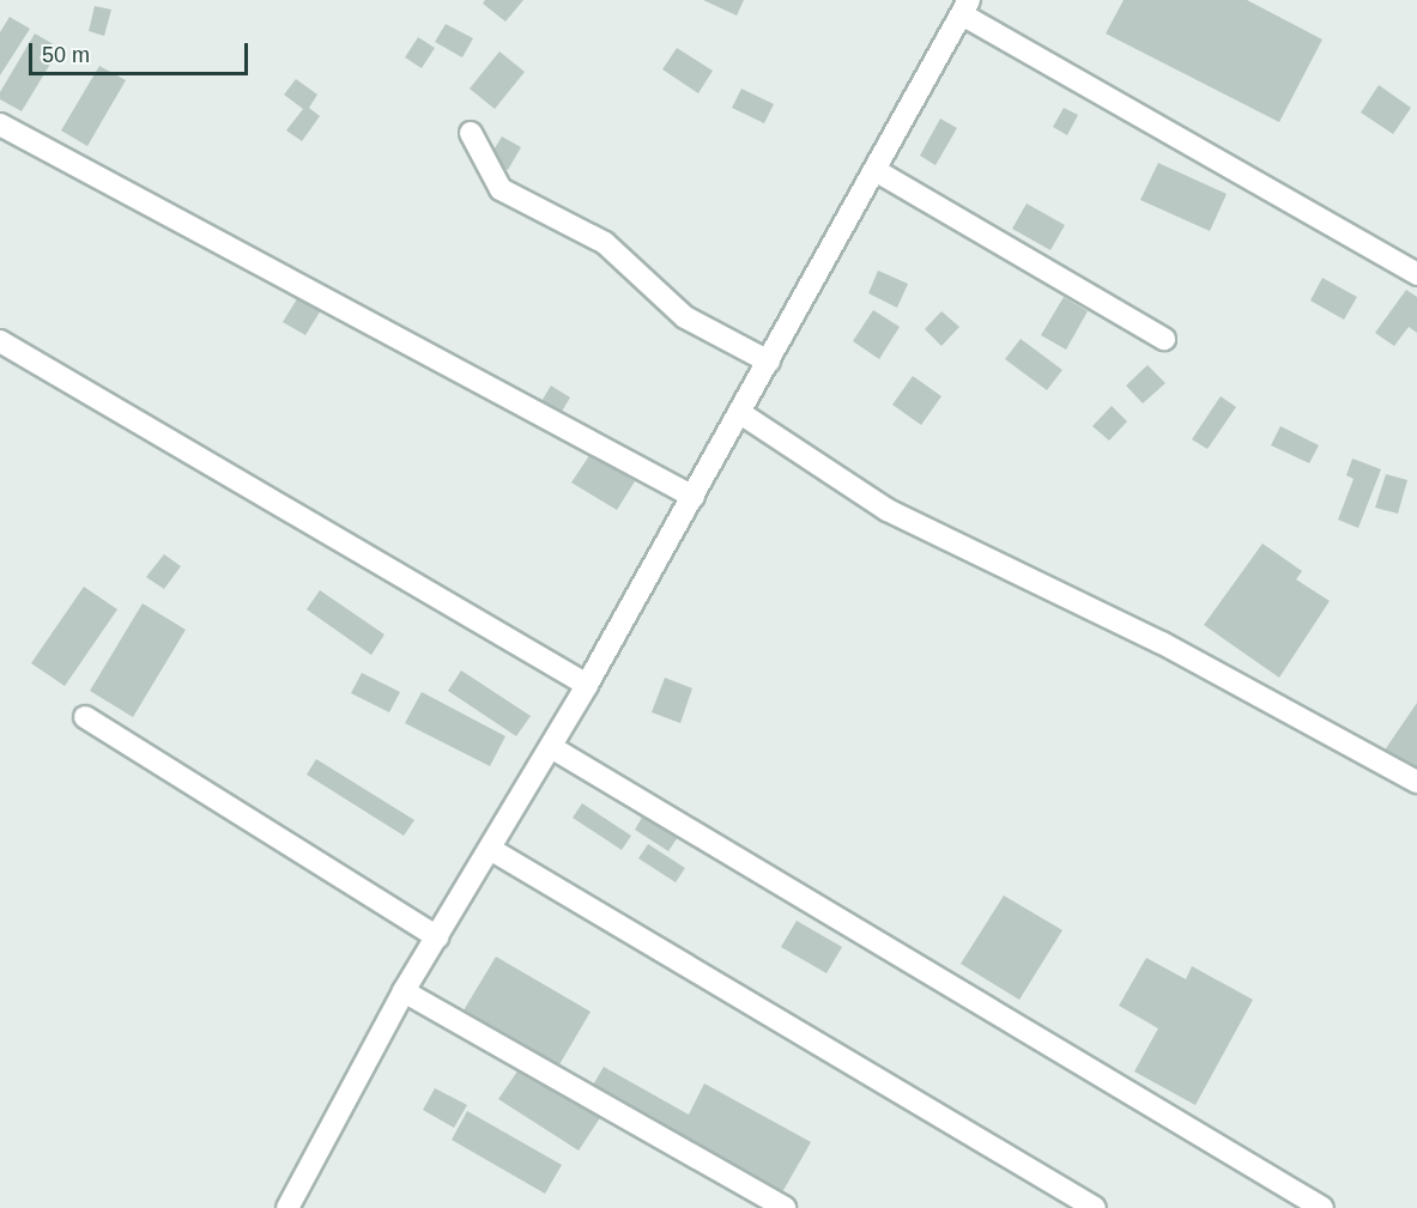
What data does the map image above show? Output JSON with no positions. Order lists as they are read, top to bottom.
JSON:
{
  "scale_bar": "50 m"
}
